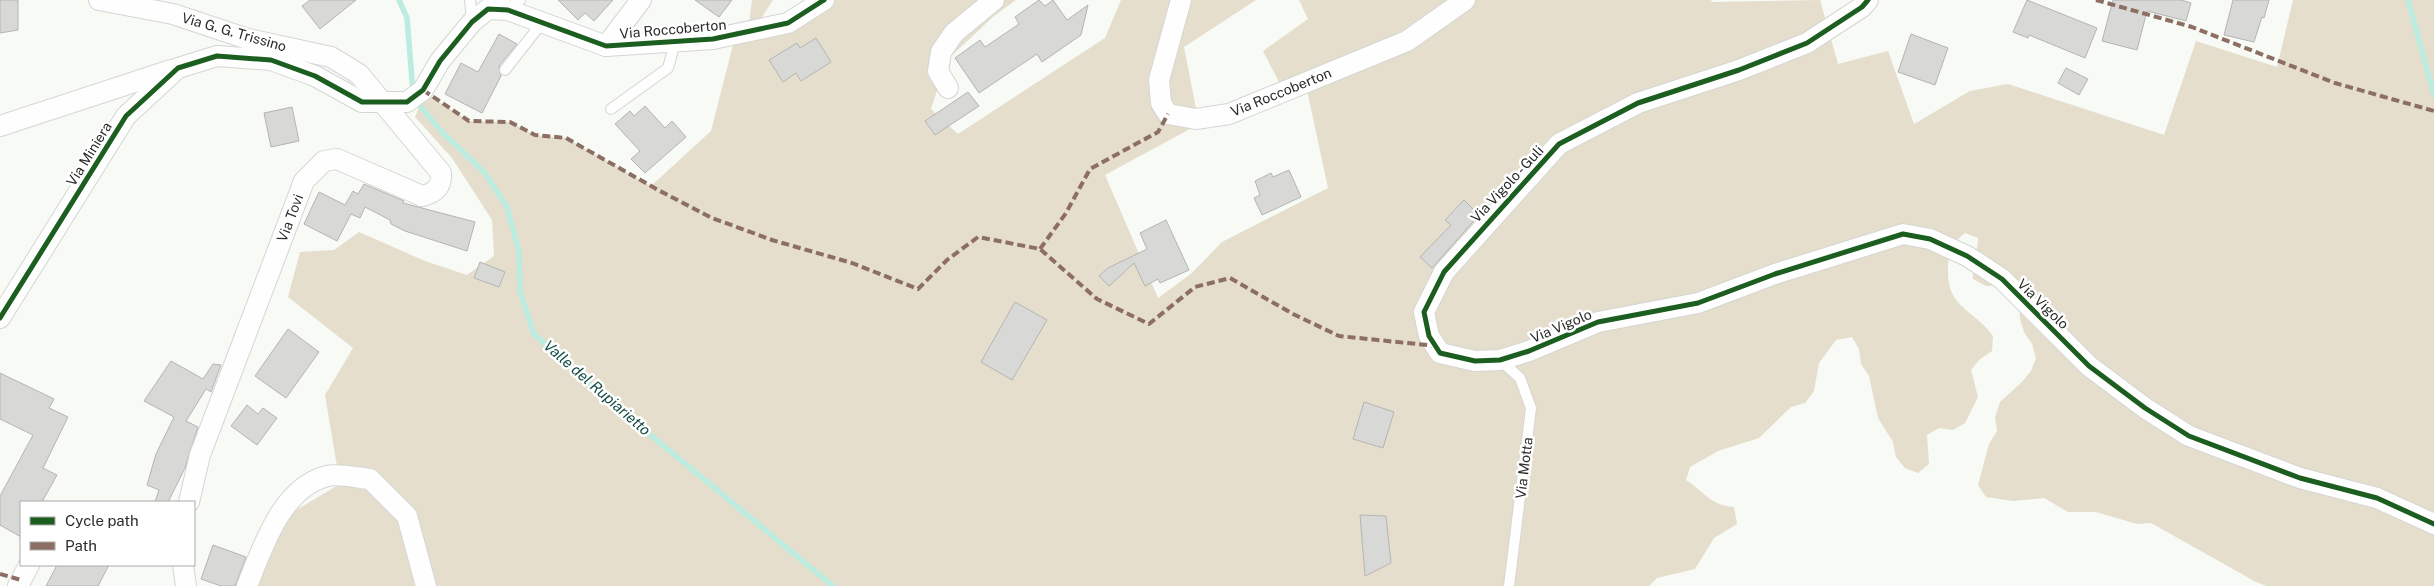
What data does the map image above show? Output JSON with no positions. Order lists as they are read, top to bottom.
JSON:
{
  "streets": {
    "street": [
      "Via Roccoberton",
      "Via G. G. Trissino",
      "Via Miniera",
      "Via Vigolo - Guli",
      "Via Tovi",
      "Via Vigolo"
    ],
    "lane": ["Via Motta"]
  },
  "crossings": [
    ["Via G. G. Trissino", "Via Miniera"],
    ["Via G. G. Trissino", "Via Tovi"],
    ["Via Miniera", "Via Tovi"],
    ["Via Vigolo - Guli", "Via Vigolo"],
    ["Via Vigolo - Guli", "Via Motta"],
    ["Via Vigolo", "Via Motta"]
  ],
  "water": ["Valle del Rupiarietto"],
  "legend": ["Cycle path", "Path"]
}
